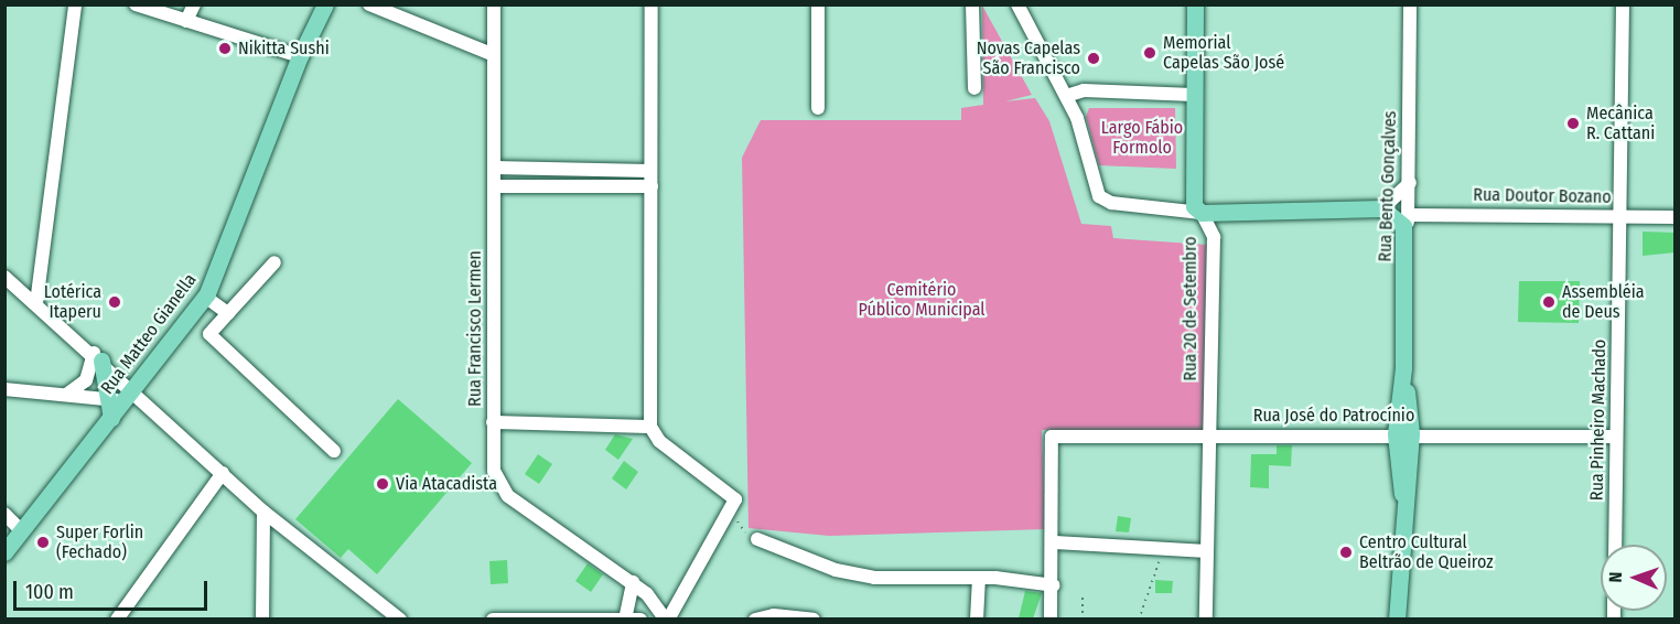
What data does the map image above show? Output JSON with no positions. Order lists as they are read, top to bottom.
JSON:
{
  "streets": {
    "main road": ["Rua Bento Gonçalves", "Rua 20 de Setembro", "Rua Matteo Gianella"],
    "street": [
      "Rua Doutor Bozano",
      "Rua Francisco Lermen",
      "Rua José do Patrocínio",
      "Rua Pinheiro Machado"
    ]
  },
  "crossings": [
    ["Rua Bento Gonçalves", "Rua Doutor Bozano"],
    ["Rua Bento Gonçalves", "Rua José do Patrocínio"],
    ["Rua Doutor Bozano", "Rua Pinheiro Machado"],
    ["Rua 20 de Setembro", "Rua José do Patrocínio"],
    ["Rua José do Patrocínio", "Rua Pinheiro Machado"]
  ],
  "parks": ["Largo Fábio Formolo", "Cemitério Público Municipal"],
  "places": [
    "Nikitta Sushi",
    "Memorial Capelas São José",
    "Novas Capelas São Francisco",
    "Mecânica R. Cattani",
    "Lotérica Itaperu",
    "Assembléia de Deus",
    "Via Atacadista",
    "Super Forlin (Fechado)",
    "Centro Cultural Beltrão de Queiroz"
  ],
  "scale_bar": "100 m",
  "north": "left"
}
